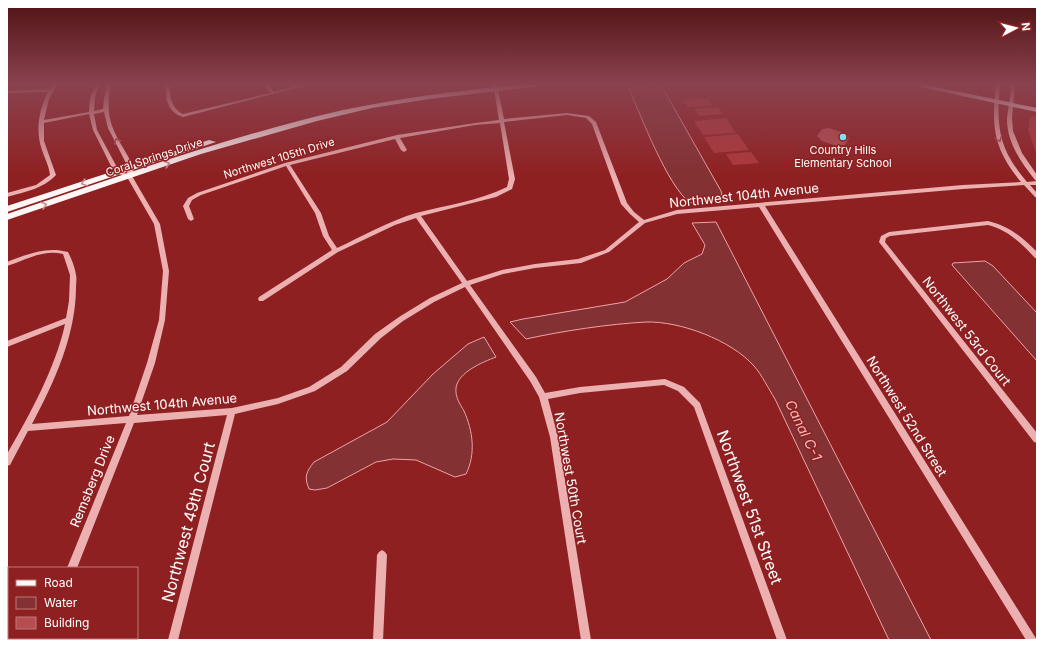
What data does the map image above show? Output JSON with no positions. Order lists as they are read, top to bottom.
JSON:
{
  "streets": {
    "main road": ["Coral Springs Drive"],
    "street": [
      "Northwest 105th Drive",
      "Northwest 104th Avenue",
      "Northwest 53rd Court",
      "Northwest 52nd Street",
      "Northwest 50th Court",
      "Remsberg Drive",
      "Northwest 51st Street",
      "Northwest 49th Court"
    ]
  },
  "crossings": [
    ["Coral Springs Drive", "Remsberg Drive"],
    ["Northwest 105th Drive", "Northwest 104th Avenue"],
    ["Northwest 104th Avenue", "Northwest 52nd Street"],
    ["Northwest 104th Avenue", "Northwest 50th Court"],
    ["Northwest 104th Avenue", "Remsberg Drive"],
    ["Northwest 104th Avenue", "Northwest 49th Court"],
    ["Northwest 50th Court", "Northwest 51st Street"]
  ],
  "water": ["Canal C-1"],
  "places": ["Country Hills Elementary School"],
  "legend": ["Road", "Water", "Building"],
  "north": "right"
}
